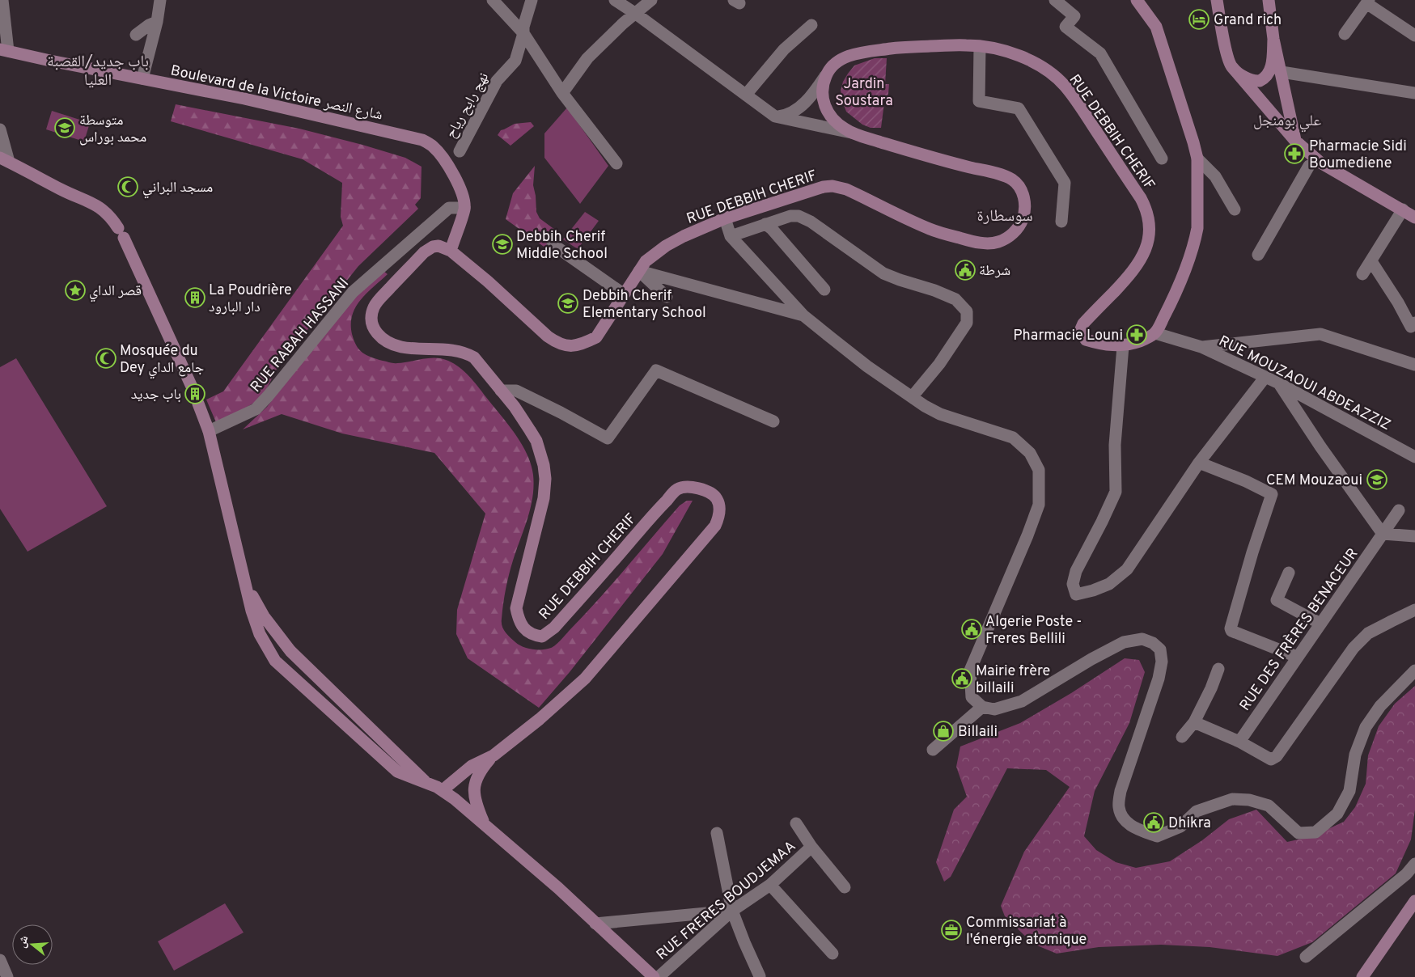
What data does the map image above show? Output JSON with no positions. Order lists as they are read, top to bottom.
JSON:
{
  "streets": {
    "street": [
      "Boulevard de la Victoire شارع النصر",
      "نهج رابح رياح",
      "RUE DEBBIH CHERIF",
      "RUE RABAH HASSANI",
      "RUE MOUZAOUI ABDEAZZIZ",
      "RUE DES FRÈRES BENACEUR",
      "RUE FRERES BOUDJEMAA"
    ]
  },
  "crossings": [
    ["Boulevard de la Victoire شارع النصر", "RUE RABAH HASSANI"],
    ["RUE DEBBIH CHERIF", "RUE MOUZAOUI ABDEAZZIZ"]
  ],
  "districts": ["باب جديد/القصبة العليا", "علي بومنجل", "سوسطارة"],
  "parks": ["Jardin Soustara"],
  "places": {
    "hotel": ["Grand rich"],
    "school or university": [
      "متوسطة محمد بوراس",
      "Debbih Cherif Middle School",
      "Debbih Cherif Elementary School",
      "CEM Mouzaoui"
    ],
    "pharmacy": ["Pharmacie Sidi Boumediene", "Pharmacie Louni"],
    "mosque": ["مسجد البراني", "Mosquée du Dey جامع الداي"],
    "public building": [
      "شرطة",
      "Algerie Poste - Freres Bellili",
      "Mairie frère billaili",
      "Dhikra"
    ],
    "place": ["قصر الداي"],
    "building": ["La Poudrière دار البارود", "باب جديد"],
    "shop": ["Billaili"],
    "office": ["Commissariat à l'énergie atomique"]
  },
  "north": "left"
}
